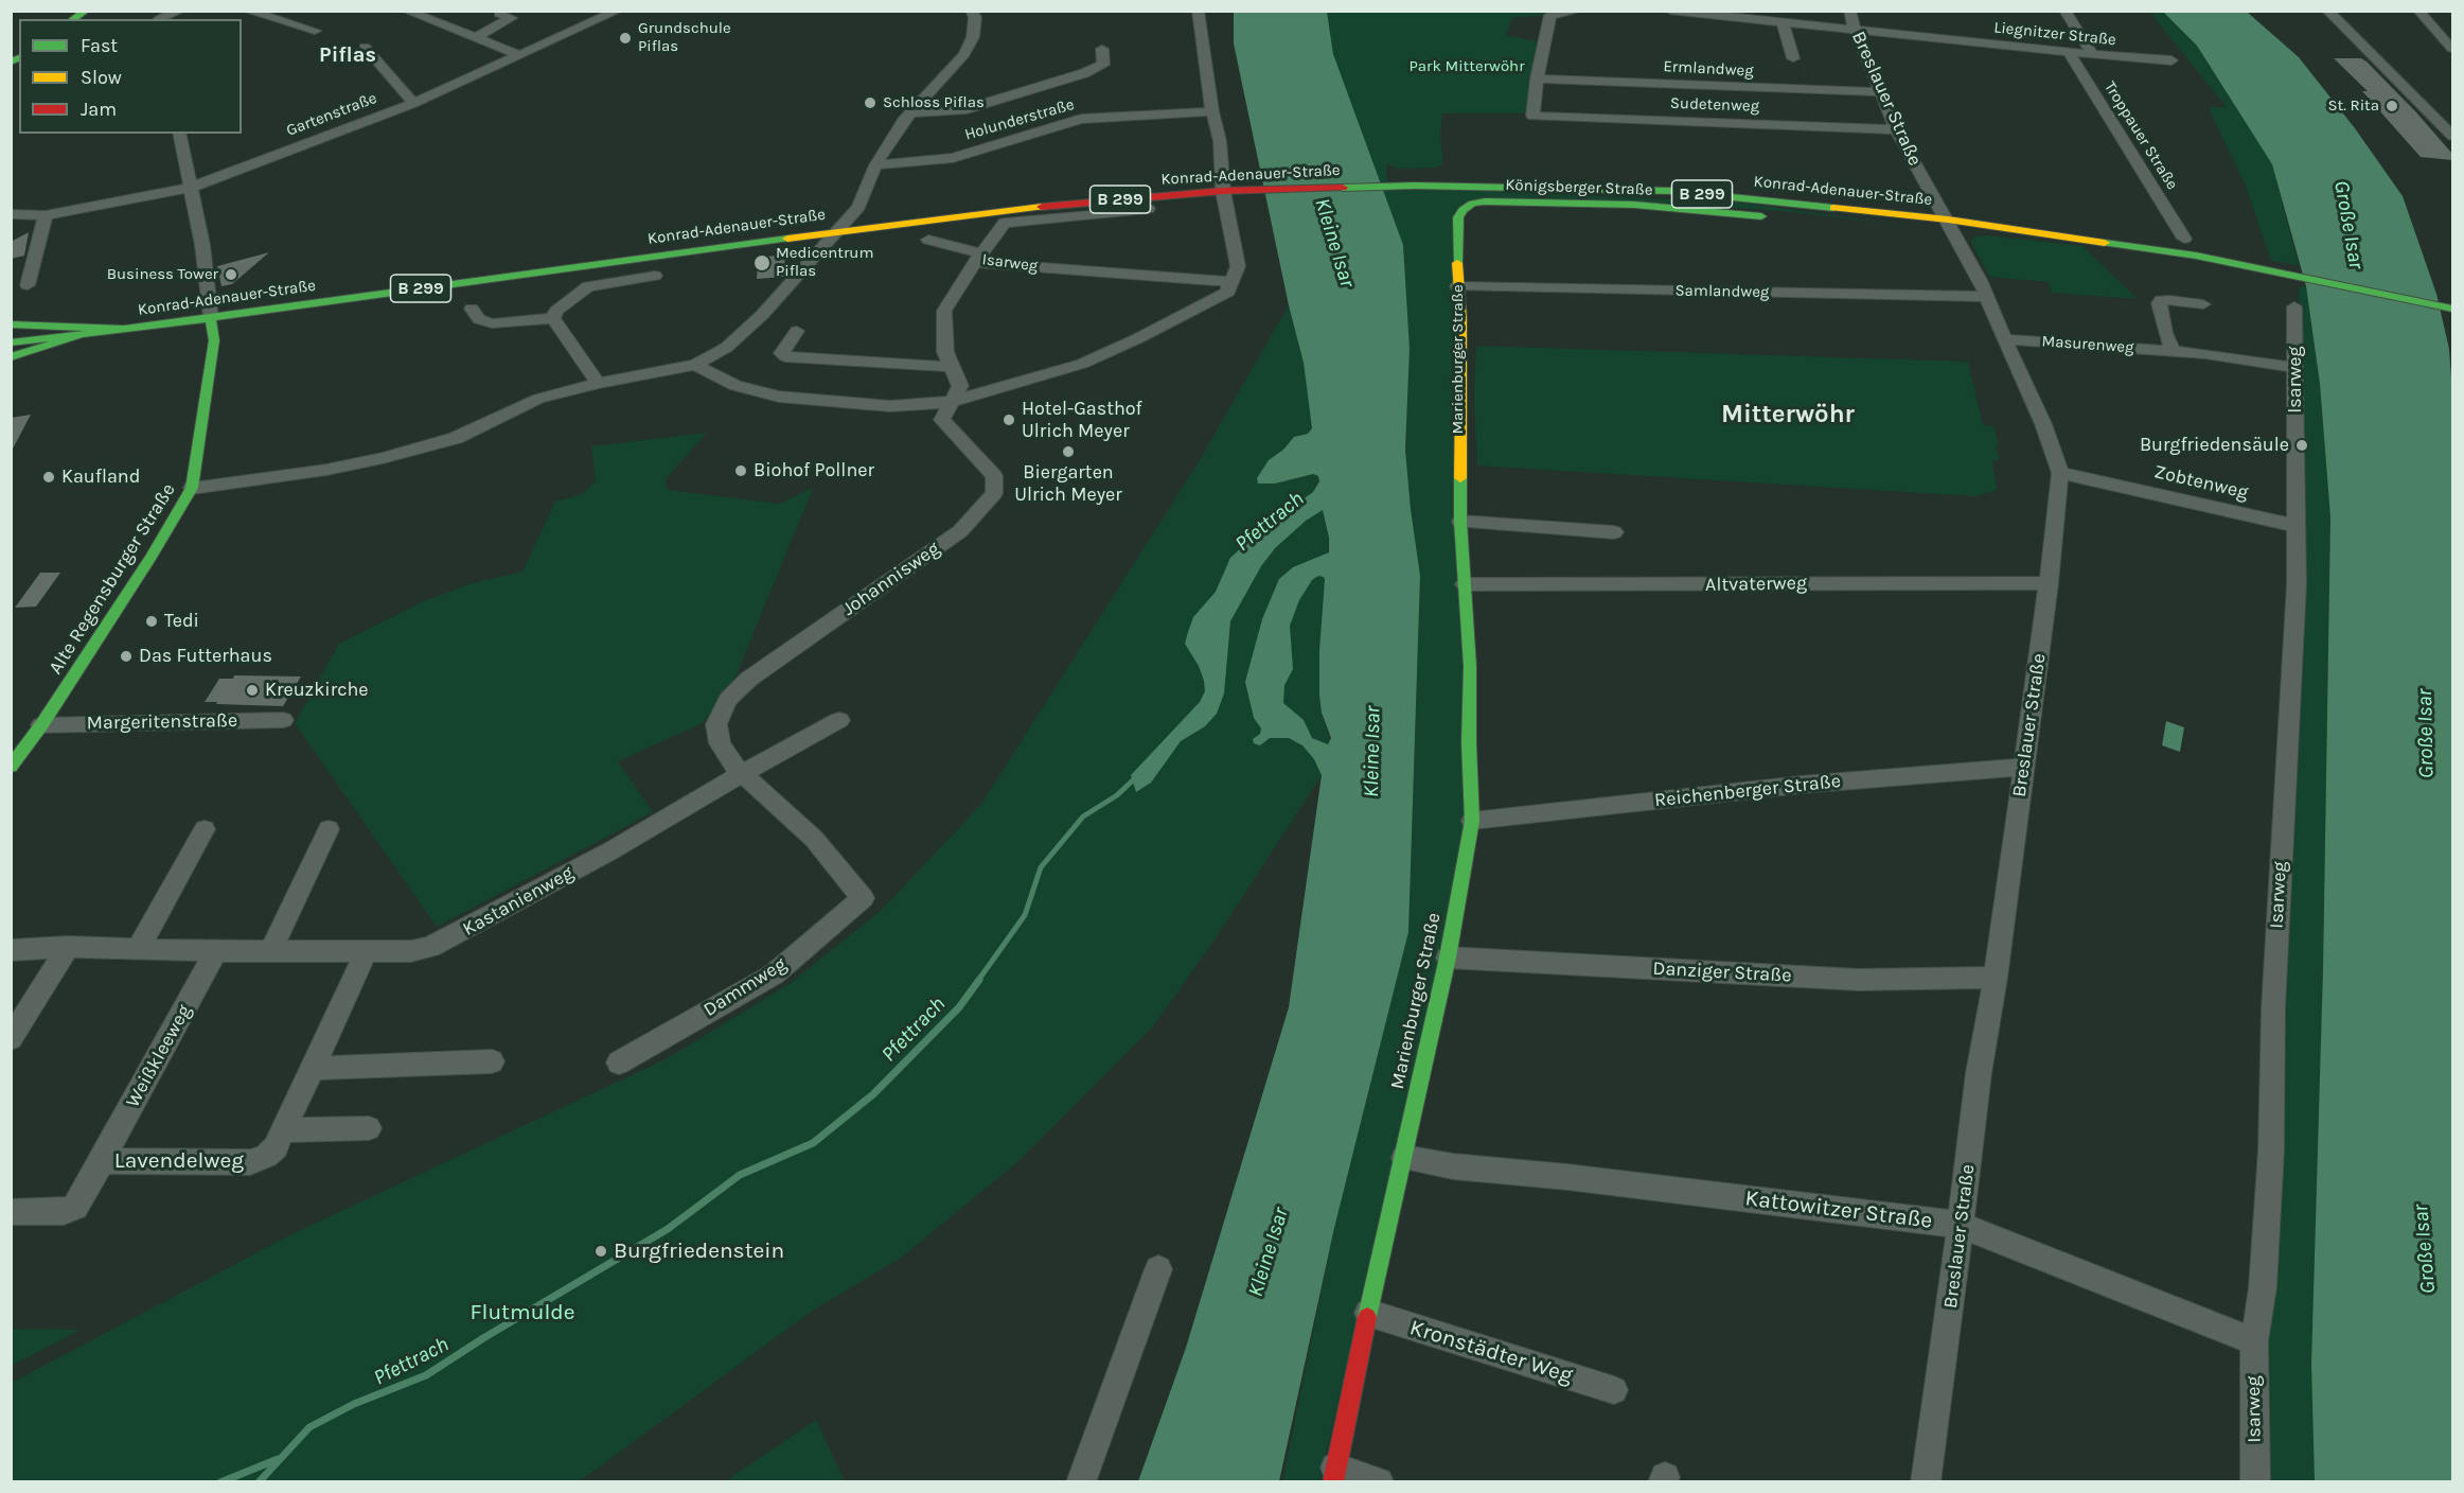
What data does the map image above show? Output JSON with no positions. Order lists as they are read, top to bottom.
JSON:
{
  "streets": {
    "main road": [
      "Konrad-Adenauer-Straße",
      "Königsberger Straße",
      "B 299",
      "Marienburger Straße",
      "Alte Regensburger Straße"
    ],
    "street": [
      "Liegnitzer Straße",
      "Ermlandweg",
      "Breslauer Straße",
      "Sudetenweg",
      "Gartenstraße",
      "Holunderstraße",
      "Troppauer Straße",
      "Isarweg",
      "Samlandweg",
      "Masurenweg",
      "Zobtenweg",
      "Johannisweg",
      "Altvaterweg",
      "Margeritenstraße",
      "Reichenberger Straße",
      "Kastanienweg",
      "Danziger Straße",
      "Dammweg",
      "Weißkleeweg",
      "Lavendelweg",
      "Kattowitzer Straße",
      "Kronstädter Weg"
    ]
  },
  "crossings": [
    ["Liegnitzer Straße", "Breslauer Straße"],
    ["Liegnitzer Straße", "Troppauer Straße"],
    ["Ermlandweg", "Breslauer Straße"],
    ["Ermlandweg", "Sudetenweg"],
    ["Breslauer Straße", "Sudetenweg"],
    ["Breslauer Straße", "Konrad-Adenauer-Straße"],
    ["Breslauer Straße", "Samlandweg"],
    ["Breslauer Straße", "Masurenweg"],
    ["Breslauer Straße", "Zobtenweg"],
    ["Breslauer Straße", "Altvaterweg"],
    ["Breslauer Straße", "Reichenberger Straße"],
    ["Breslauer Straße", "Danziger Straße"],
    ["Breslauer Straße", "Kattowitzer Straße"],
    ["Gartenstraße", "Alte Regensburger Straße"],
    ["Konrad-Adenauer-Straße", "Alte Regensburger Straße"],
    ["Königsberger Straße", "Marienburger Straße"],
    ["Isarweg", "Masurenweg"],
    ["Isarweg", "Zobtenweg"],
    ["Isarweg", "Johannisweg"],
    ["Isarweg", "Kattowitzer Straße"],
    ["Samlandweg", "Marienburger Straße"],
    ["Marienburger Straße", "Altvaterweg"],
    ["Marienburger Straße", "Reichenberger Straße"],
    ["Marienburger Straße", "Danziger Straße"],
    ["Marienburger Straße", "Kattowitzer Straße"],
    ["Marienburger Straße", "Kronstädter Weg"],
    ["Alte Regensburger Straße", "Margeritenstraße"],
    ["Johannisweg", "Kastanienweg"],
    ["Johannisweg", "Dammweg"],
    ["Kastanienweg", "Weißkleeweg"],
    ["Kastanienweg", "Lavendelweg"],
    ["Weißkleeweg", "Lavendelweg"]
  ],
  "districts": ["Piflas", "Mitterwöhr"],
  "water": ["Große Isar", "Kleine Isar", "Pfettrach"],
  "parks": ["Park Mitterwöhr", "Flutmulde"],
  "places": [
    "Grundschule Piflas",
    "Schloss Piflas",
    "St. Rita",
    "Medicentrum Piflas",
    "Business Tower",
    "Hotel-Gasthof Ulrich Meyer",
    "Burgfriedensäule",
    "Biergarten Ulrich Meyer",
    "Biohof Pollner",
    "Kaufland",
    "Tedi",
    "Das Futterhaus",
    "Kreuzkirche",
    "Burgfriedenstein"
  ],
  "legend": ["Fast", "Slow", "Jam"]
}
